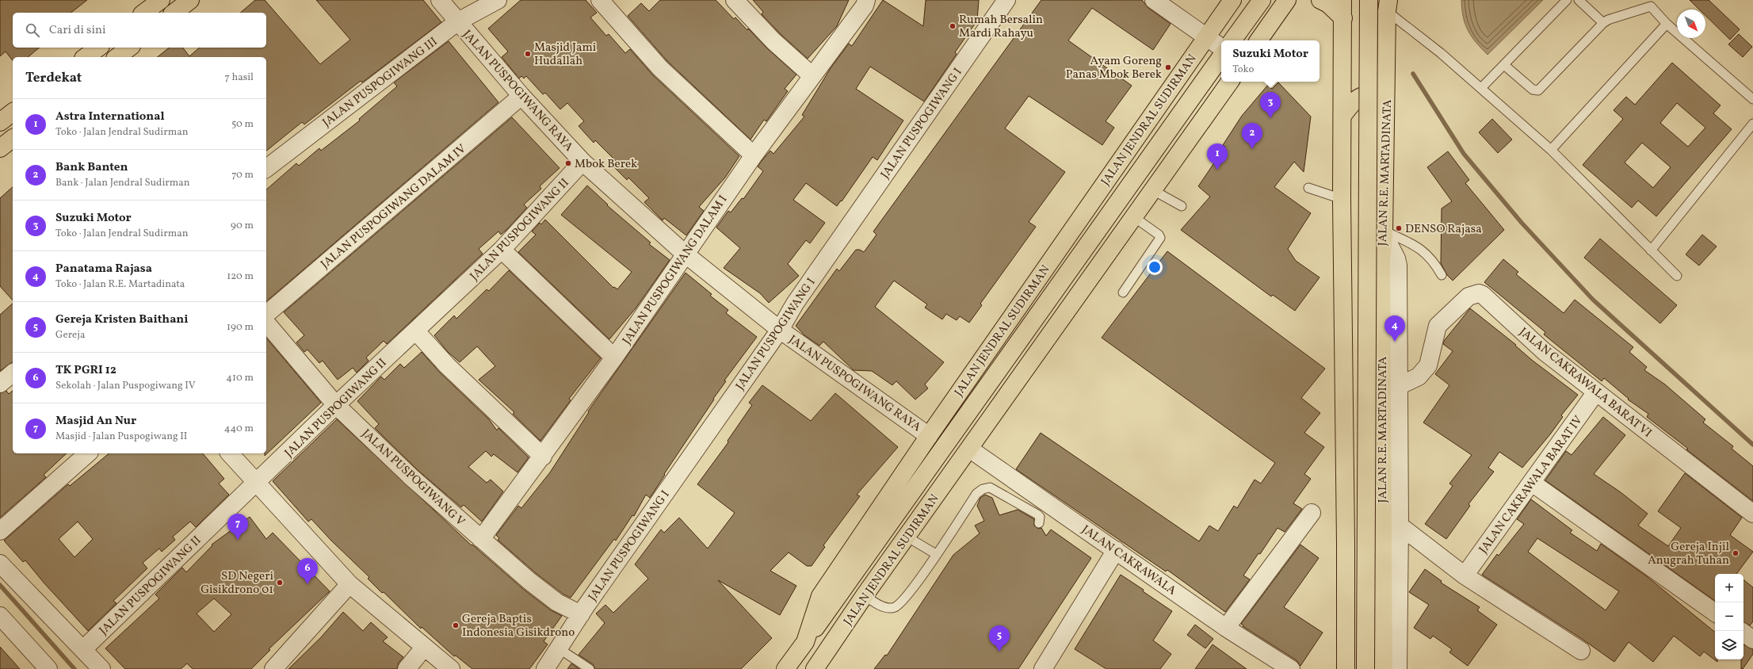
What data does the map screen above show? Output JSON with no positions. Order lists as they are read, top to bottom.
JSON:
{
  "streets": {
    "highway": ["JALAN JENDRAL SUDIRMAN", "JALAN R.E. MARTADINATA"],
    "street": [
      "JALAN PUSPOGIWANG III",
      "JALAN PUSPOGIWANG RAYA",
      "JALAN PUSPOGIWANG I",
      "JALAN PUSPOGIWANG DALAM IV",
      "JALAN PUSPOGIWANG II",
      "JALAN PUSPOGIWANG DALAM I",
      "JALAN CAKRAWALA BARAT VI",
      "JALAN PUSPOGIWANG V",
      "JALAN CAKRAWALA BARAT IV",
      "JALAN CAKRAWALA"
    ]
  },
  "crossings": [
    ["JALAN PUSPOGIWANG III", "JALAN PUSPOGIWANG RAYA"],
    ["JALAN PUSPOGIWANG RAYA", "JALAN JENDRAL SUDIRMAN"],
    ["JALAN PUSPOGIWANG RAYA", "JALAN PUSPOGIWANG I"],
    ["JALAN PUSPOGIWANG RAYA", "JALAN PUSPOGIWANG DALAM IV"],
    ["JALAN PUSPOGIWANG RAYA", "JALAN PUSPOGIWANG II"],
    ["JALAN PUSPOGIWANG RAYA", "JALAN PUSPOGIWANG DALAM I"],
    ["JALAN JENDRAL SUDIRMAN", "JALAN CAKRAWALA"],
    ["JALAN PUSPOGIWANG I", "JALAN PUSPOGIWANG V"],
    ["JALAN PUSPOGIWANG II", "JALAN PUSPOGIWANG V"],
    ["JALAN PUSPOGIWANG DALAM I", "JALAN PUSPOGIWANG V"],
    ["JALAN CAKRAWALA BARAT VI", "JALAN CAKRAWALA BARAT IV"]
  ],
  "places": [
    "Rumah Bersalin Mardi Rahayu",
    "Masjid Jami Hudallah",
    "Ayam Goreng Panas Mbok Berek",
    "Mbok Berek",
    "DENSO Rajasa",
    "Gereja Injil Anugrah Tuhan",
    "SD Negeri Gisikdrono 01",
    "Gereja Baptis Indonesia Gisikdrono"
  ],
  "north": "bottom right",
  "page": {
    "search": "Cari di sini",
    "popup": ["Suzuki Motor", "Toko"],
    "heading": ["Terdekat", "7 hasil"],
    "pins": [
      "3",
      "2",
      "1",
      "4",
      "7",
      "6",
      "5"
    ],
    "list": [
      {
        "mark": "1",
        "name": "Astra International",
        "note": "Toko · Jalan Jendral Sudirman",
        "value": "50 m"
      },
      {
        "mark": "2",
        "name": "Bank Banten",
        "note": "Bank · Jalan Jendral Sudirman",
        "value": "70 m"
      },
      {
        "mark": "3",
        "name": "Suzuki Motor",
        "note": "Toko · Jalan Jendral Sudirman",
        "value": "90 m"
      },
      {
        "mark": "4",
        "name": "Panatama Rajasa",
        "note": "Toko · Jalan R.E. Martadinata",
        "value": "120 m"
      },
      {
        "mark": "5",
        "name": "Gereja Kristen Baithani",
        "note": "Gereja",
        "value": "190 m"
      },
      {
        "mark": "6",
        "name": "TK PGRI 12",
        "note": "Sekolah · Jalan Puspogiwang IV",
        "value": "410 m"
      },
      {
        "mark": "7",
        "name": "Masjid An Nur",
        "note": "Masjid · Jalan Puspogiwang II",
        "value": "440 m"
      }
    ],
    "map_buttons": ["+", "−"]
  }
}
